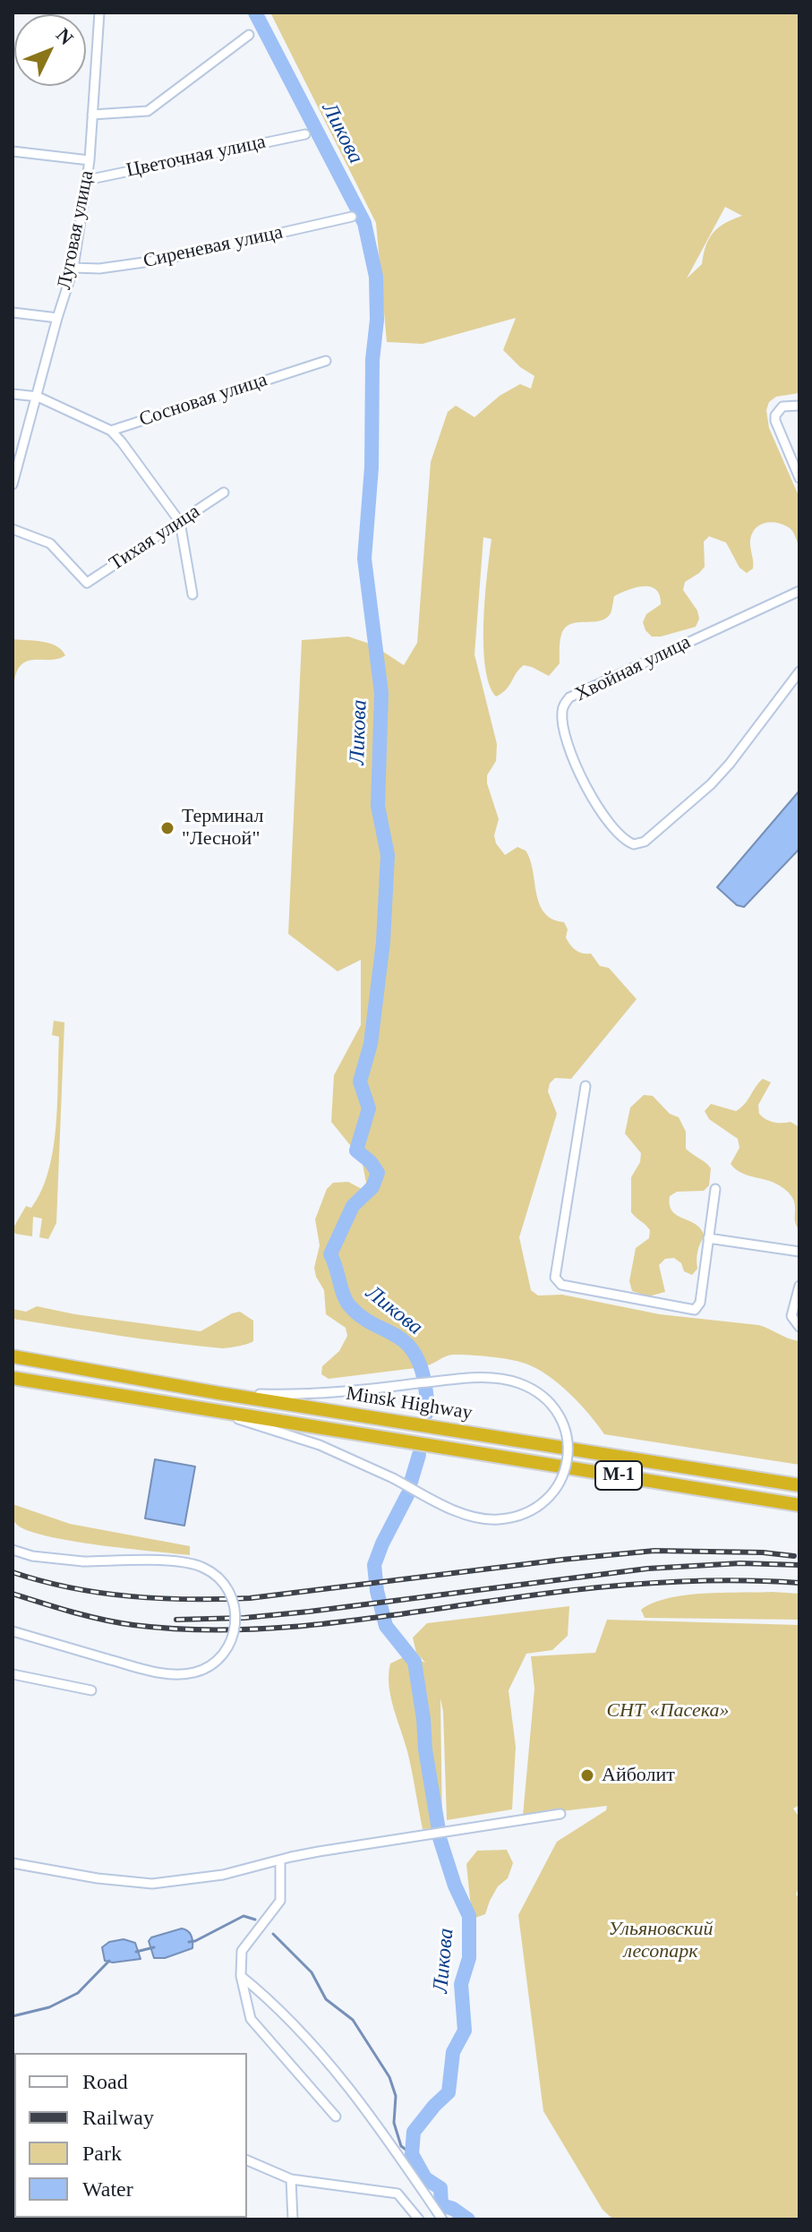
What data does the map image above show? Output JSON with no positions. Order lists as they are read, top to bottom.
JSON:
{
  "streets": {
    "highway": ["Minsk Highway", "М-1"],
    "street": [
      "Цветочная улица",
      "Луговая улица",
      "Сиреневая улица",
      "Сосновая улица",
      "Тихая улица",
      "Хвойная улица"
    ]
  },
  "crossings": [
    ["Цветочная улица", "Луговая улица"],
    ["Луговая улица", "Сиреневая улица"]
  ],
  "water": ["Ликова"],
  "parks": ["СНТ «Пасека»", "Ульяновский лесопарк"],
  "places": ["Терминал \"Лесной\"", "Айболит"],
  "legend": [
    "Road",
    "Railway",
    "Park",
    "Water"
  ],
  "north": "top right"
}
